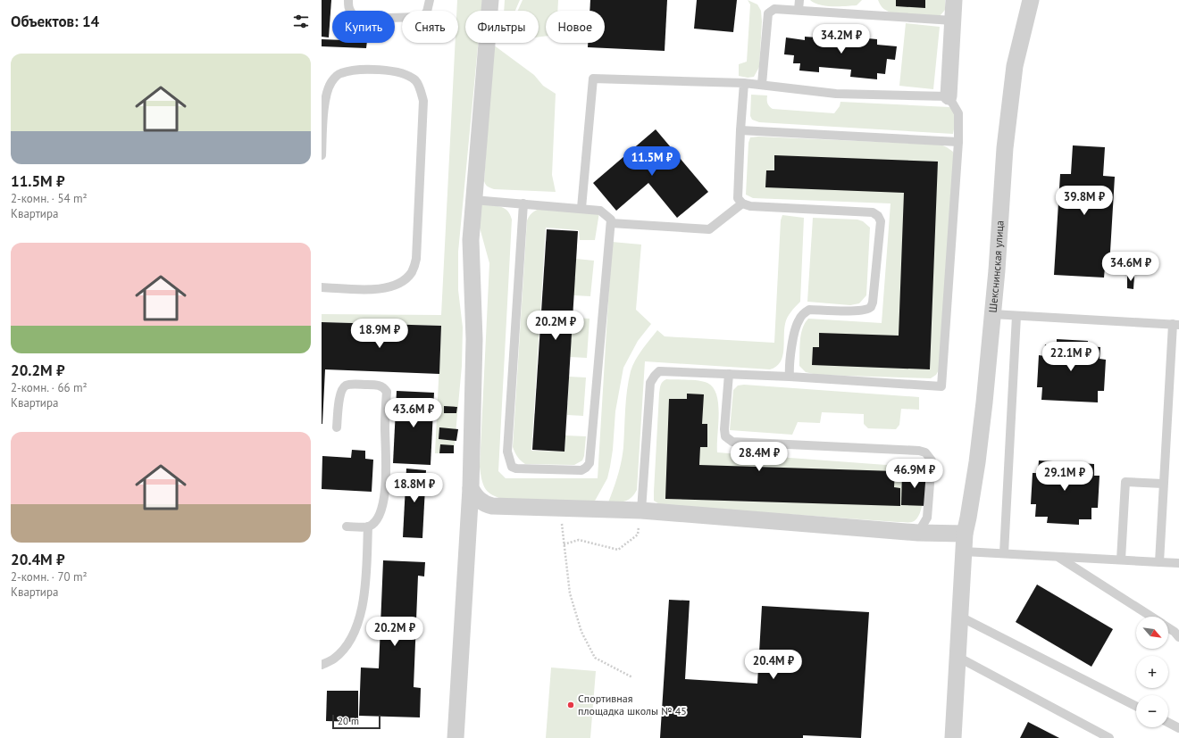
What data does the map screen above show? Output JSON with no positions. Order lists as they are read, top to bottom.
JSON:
{
  "streets": {
    "street": ["Шекснинская улица"]
  },
  "places": ["Спортивная площадка школы № 45"],
  "scale_bar": "20 m",
  "north": "bottom right",
  "page": {
    "heading": "Объектов: 14",
    "chip": [
      "Купить",
      "Снять",
      "Фильтры",
      "Новое"
    ],
    "price": [
      "34.2M ₽",
      "11.5M ₽",
      "39.8M ₽",
      "34.6M ₽",
      "20.2M ₽",
      "18.9M ₽",
      "22.1M ₽",
      "43.6M ₽",
      "28.4M ₽",
      "46.9M ₽",
      "29.1M ₽",
      "18.8M ₽",
      "20.2M ₽",
      "20.4M ₽"
    ],
    "list": [
      {
        "name": "11.5M ₽",
        "note": "2-комн. · 54 m² · Квартира"
      },
      {
        "name": "20.2M ₽",
        "note": "2-комн. · 66 m² · Квартира"
      },
      {
        "name": "20.4M ₽",
        "note": "2-комн. · 70 m² · Квартира"
      }
    ],
    "map_buttons": ["+", "−"],
    "scale": "20 m"
  }
}
